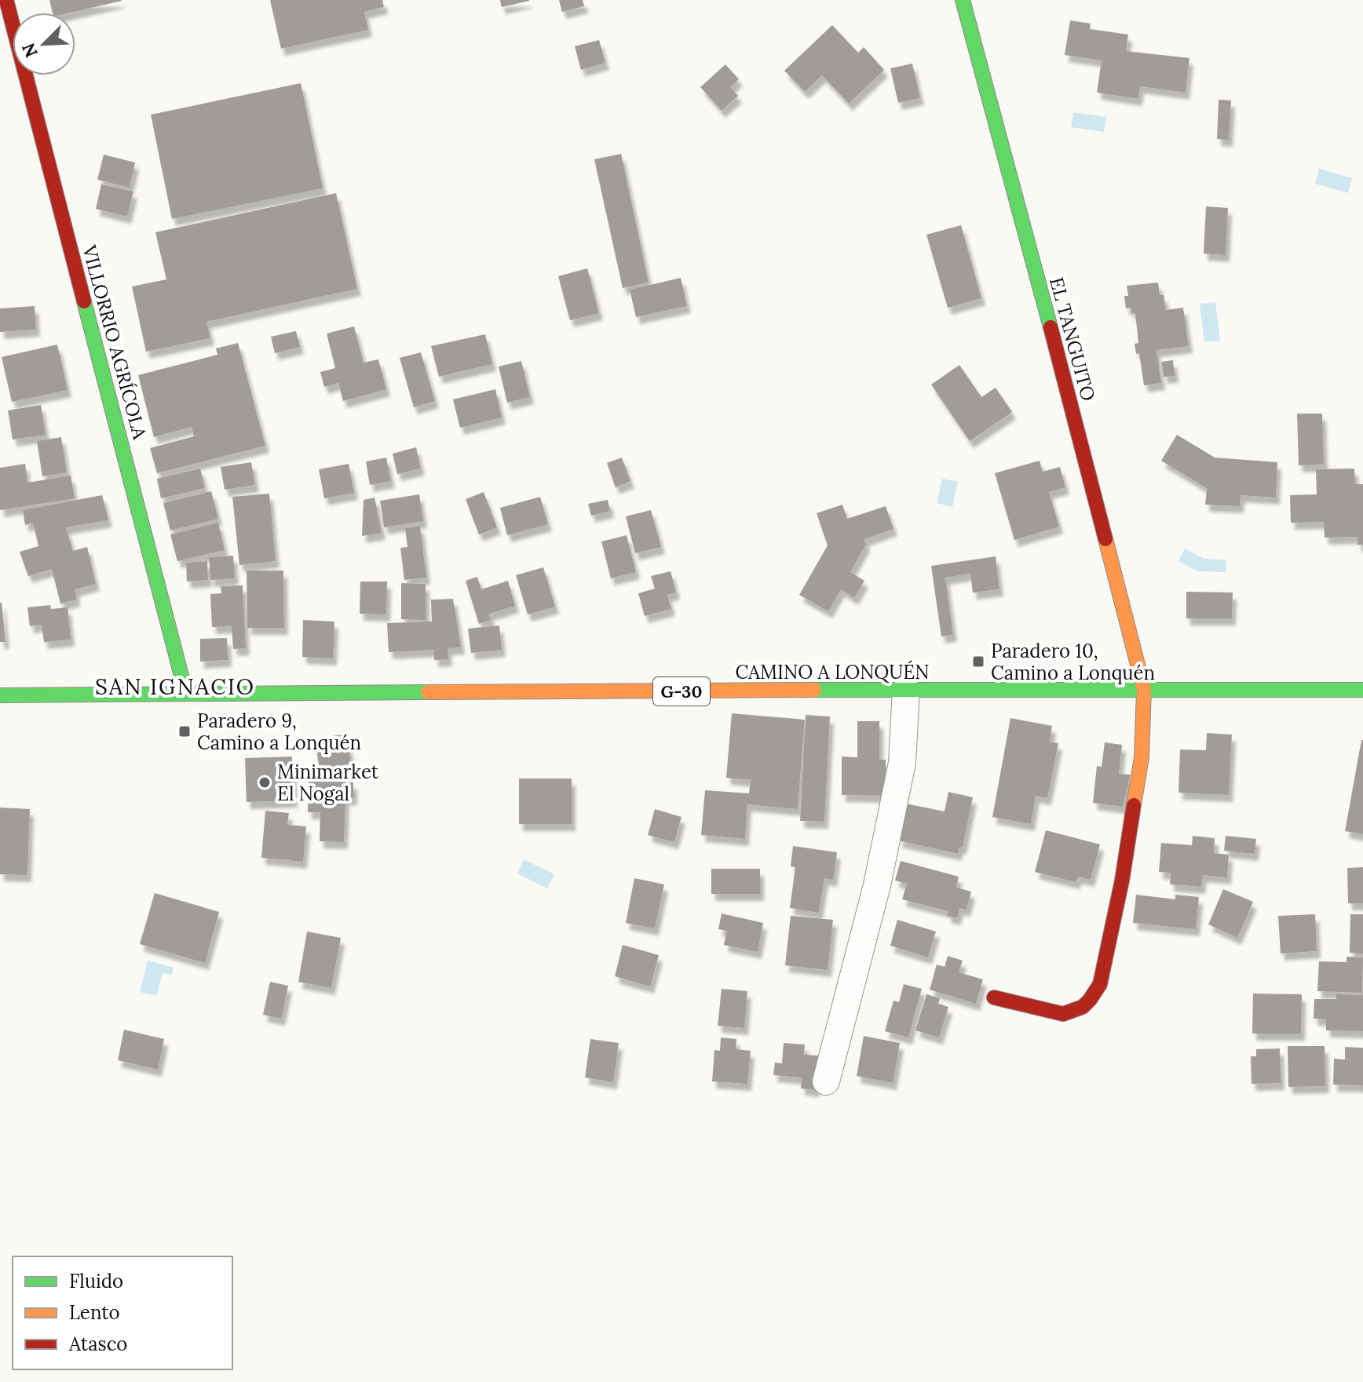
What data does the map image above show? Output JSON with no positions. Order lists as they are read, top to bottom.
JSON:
{
  "streets": {
    "street": [
      "EL TANGUITO",
      "VILLORRIO AGRÍCOLA",
      "CAMINO A LONQUÉN",
      "G-30"
    ]
  },
  "crossings": [
    ["EL TANGUITO", "CAMINO A LONQUÉN"],
    ["VILLORRIO AGRÍCOLA", "CAMINO A LONQUÉN"]
  ],
  "districts": ["SAN IGNACIO"],
  "places": {
    "transit": ["Paradero 10, Camino a Lonquén", "Paradero 9, Camino a Lonquén"],
    "other": ["Minimarket El Nogal"]
  },
  "legend": ["Fluido", "Lento", "Atasco"],
  "north": "bottom left"
}
